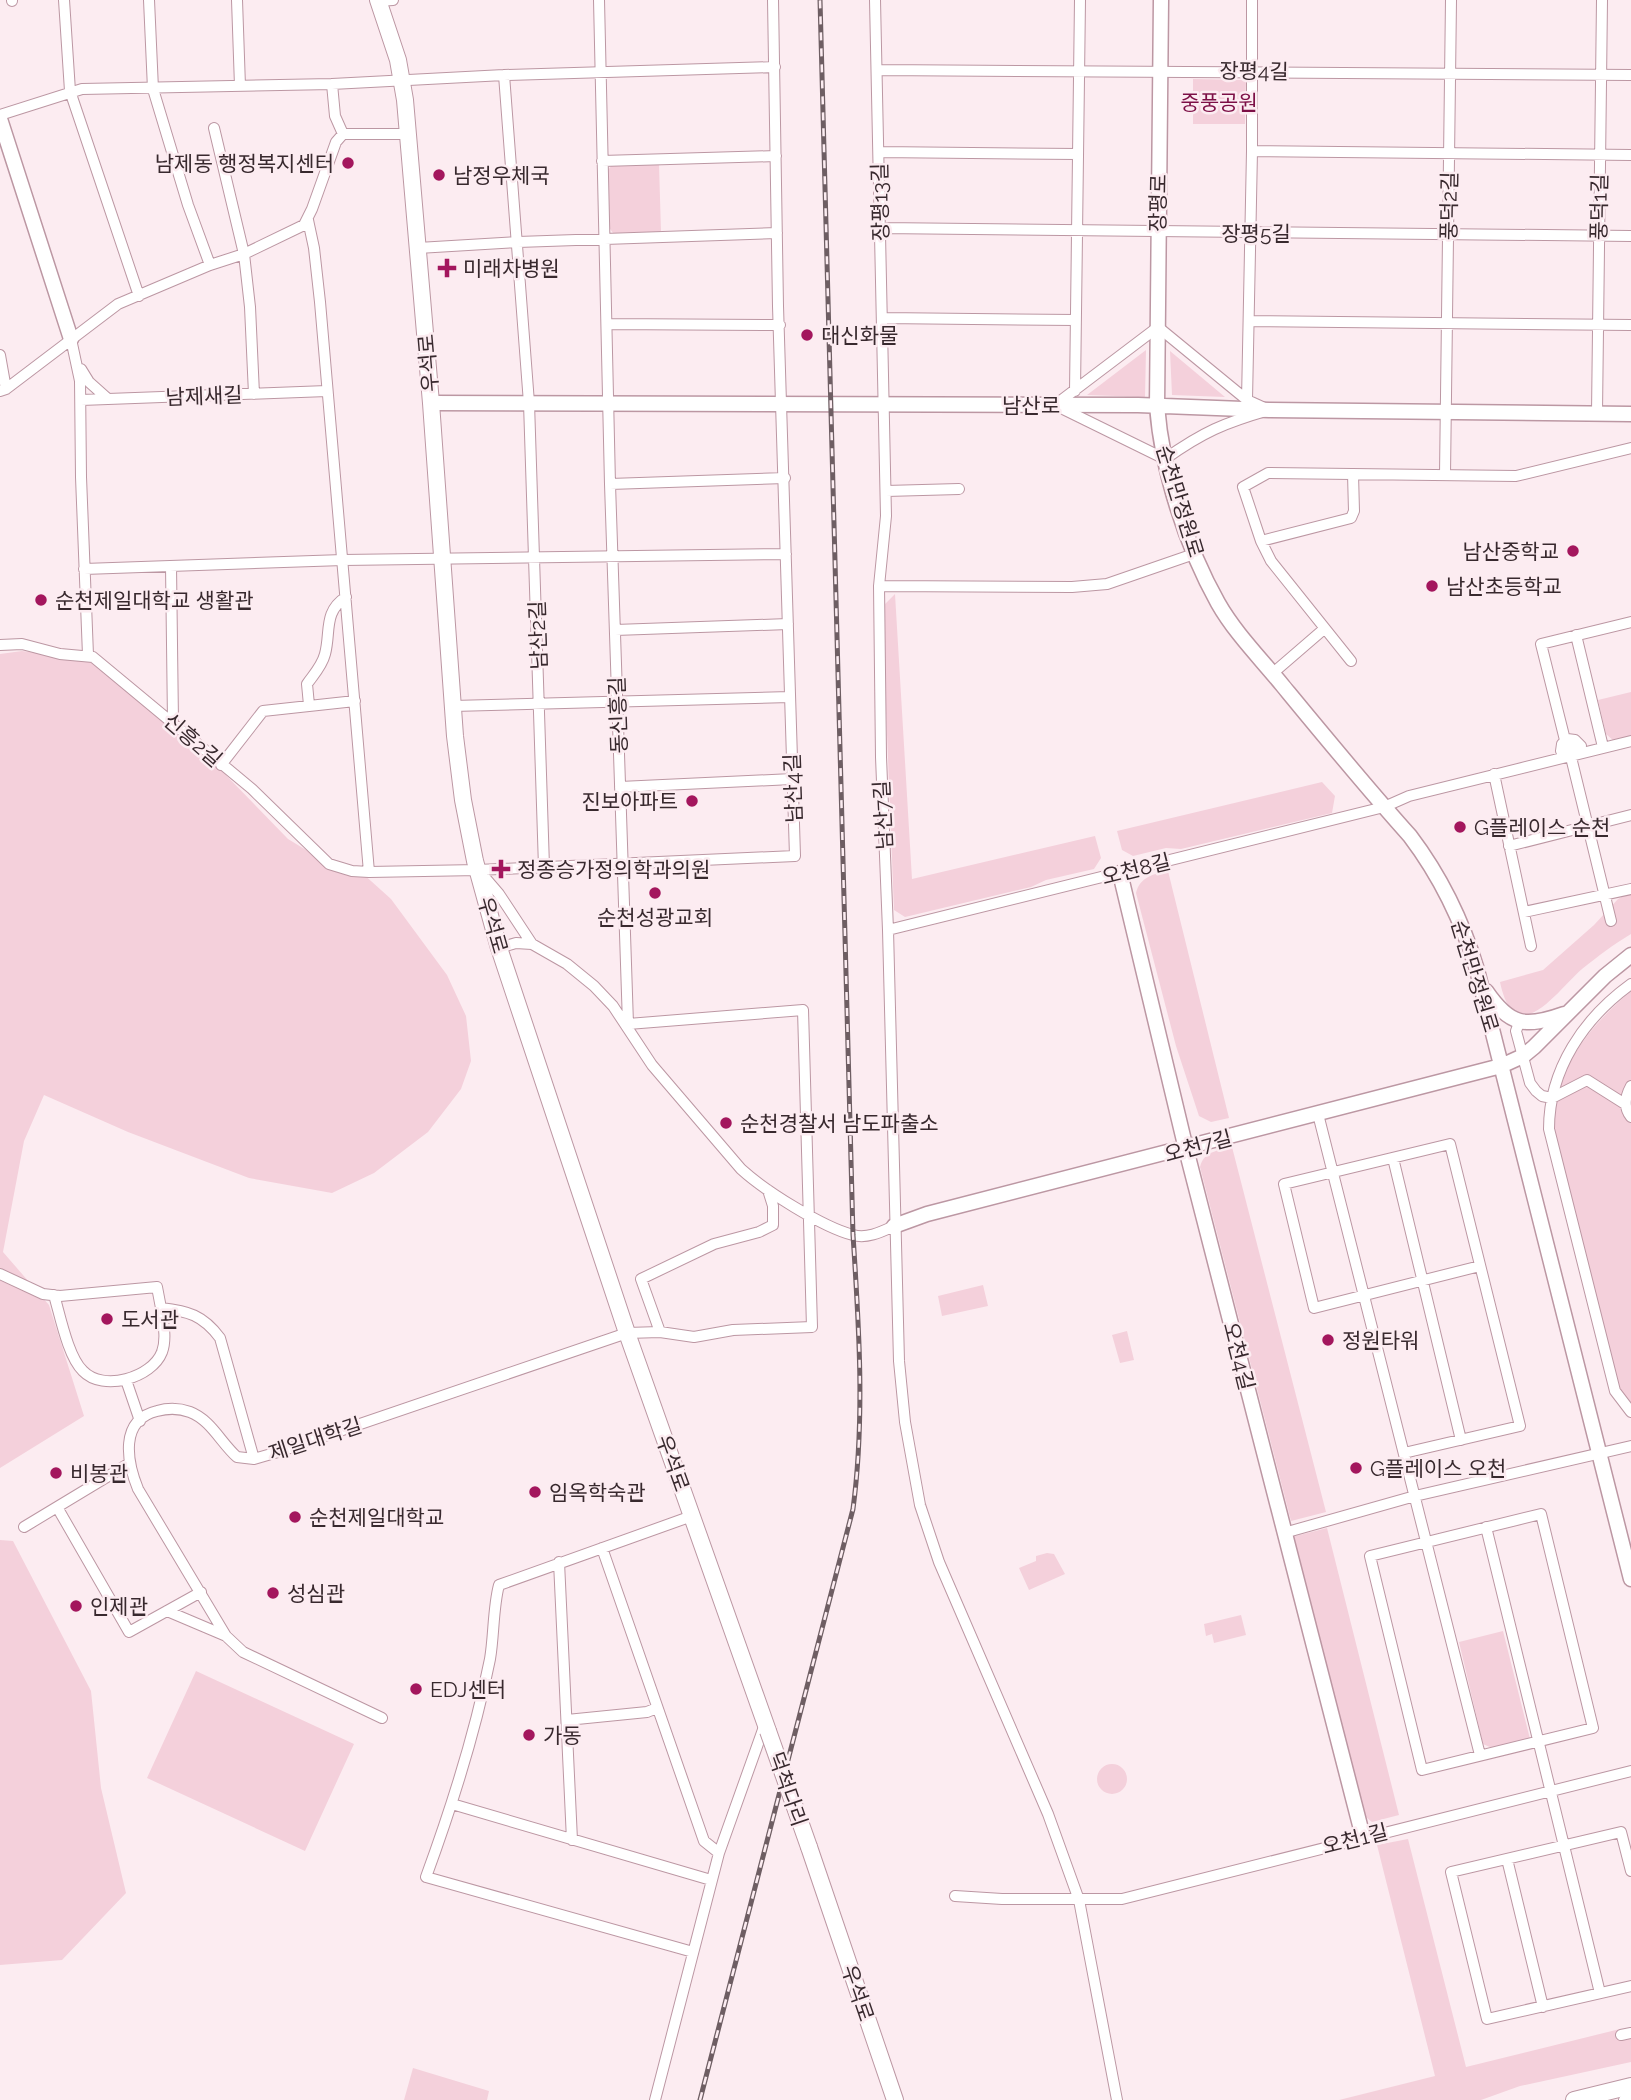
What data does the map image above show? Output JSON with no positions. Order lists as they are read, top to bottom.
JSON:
{
  "streets": {
    "main road": ["우석로", "덕척다리"],
    "street": [
      "장평4길",
      "장평13길",
      "장평로",
      "풍덕2길",
      "풍덕1길",
      "장평5길",
      "남제새길",
      "남산로",
      "순천만정원로",
      "남산2길",
      "동신흥길",
      "신흥2길",
      "남산4길",
      "남산7길",
      "오천8길",
      "오천7길",
      "오천4길",
      "제일대학길",
      "오천1길"
    ]
  },
  "crossings": [
    ["장평4길", "장평13길"],
    ["장평4길", "장평로"],
    ["장평4길", "풍덕2길"],
    ["장평4길", "풍덕1길"],
    ["장평13길", "장평5길"],
    ["장평13길", "남산로"],
    ["장평13길", "남산7길"],
    ["장평로", "장평5길"],
    ["장평로", "남산로"],
    ["장평로", "순천만정원로"],
    ["풍덕2길", "장평5길"],
    ["풍덕2길", "남산로"],
    ["풍덕1길", "장평5길"],
    ["풍덕1길", "남산로"],
    ["우석로", "남산로"],
    ["우석로", "신흥2길"],
    ["우석로", "남산4길"],
    ["우석로", "제일대학길"],
    ["우석로", "덕척다리"],
    ["남산로", "순천만정원로"],
    ["남산로", "남산2길"],
    ["남산로", "동신흥길"],
    ["남산로", "남산4길"],
    ["남산로", "남산7길"],
    ["순천만정원로", "오천8길"],
    ["순천만정원로", "오천7길"],
    ["남산2길", "남산4길"],
    ["동신흥길", "남산4길"],
    ["신흥2길", "남산4길"],
    ["남산7길", "오천8길"],
    ["남산7길", "오천7길"],
    ["남산7길", "오천1길"],
    ["오천8길", "오천4길"],
    ["오천7길", "오천4길"],
    ["오천4길", "오천1길"]
  ],
  "parks": ["중풍공원"],
  "places": {
    "other": [
      "남제동 행정복지센터",
      "남정우체국",
      "대신화물",
      "남산중학교",
      "남산초등학교",
      "순천제일대학교 생활관",
      "진보아파트",
      "G플레이스 순천",
      "순천성광교회",
      "순천경찰서 남도파출소",
      "도서관",
      "정원타워",
      "G플레이스 오천",
      "비봉관",
      "임옥학숙관",
      "순천제일대학교",
      "성심관",
      "인제관",
      "EDJ센터",
      "가동"
    ],
    "health": ["미래차병원", "정종승가정의학과의원"]
  }
}
